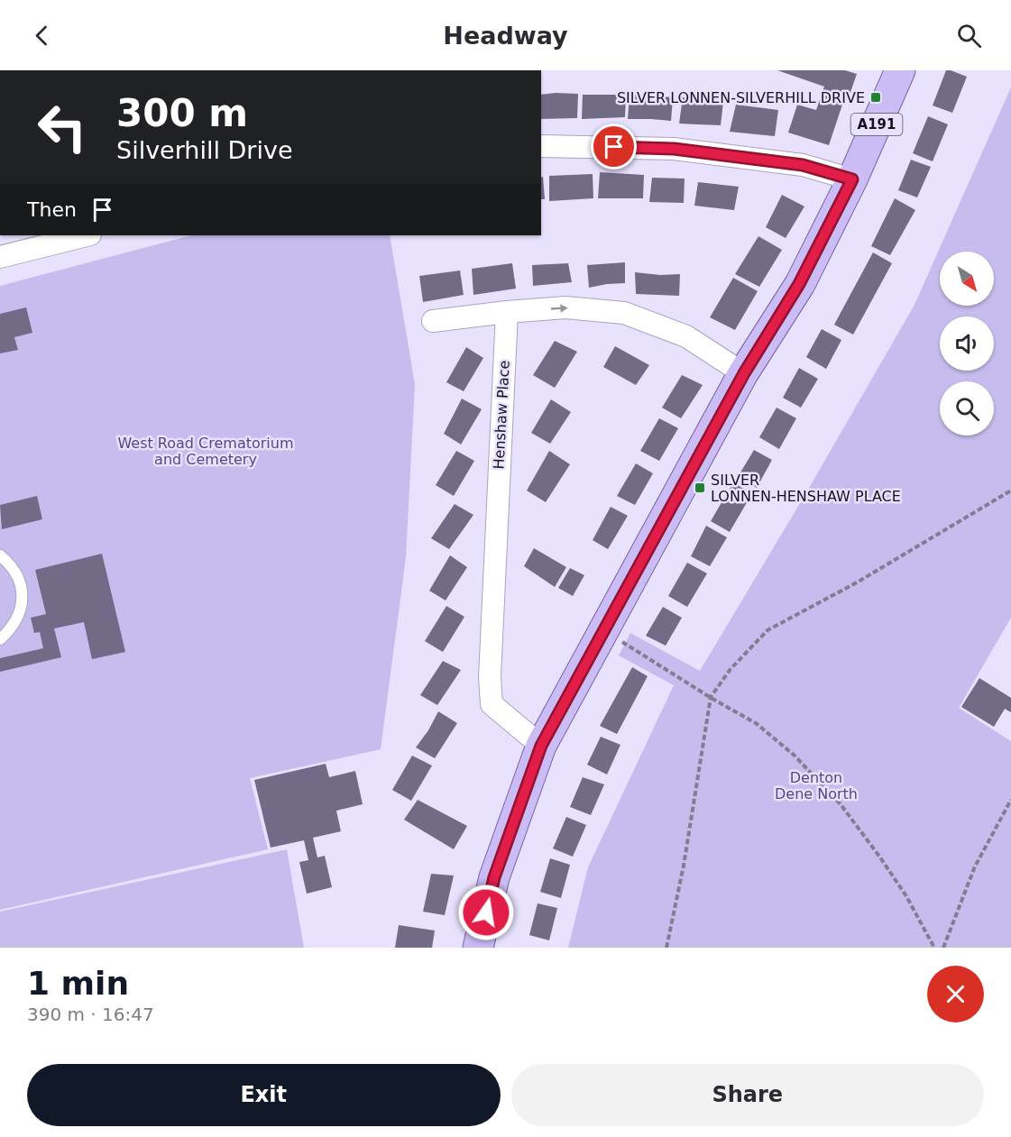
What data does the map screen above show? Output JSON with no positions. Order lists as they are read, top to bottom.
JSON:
{
  "streets": {
    "main road": ["A191"],
    "street": ["Henshaw Place"]
  },
  "crossings": [
    ["A191", "Henshaw Place"]
  ],
  "parks": ["West Road Crematorium and Cemetery", "Denton Dene North"],
  "places": {
    "transit": ["SILVER LONNEN-SILVERHILL DRIVE", "SILVER LONNEN-HENSHAW PLACE"]
  },
  "north": "bottom right",
  "page": {
    "header": "Headway",
    "turn": ["300 m", "Silverhill Drive"],
    "then": "Then",
    "heading": ["1 min", "390 m · 16:47"],
    "buttons": ["Exit", "Share"]
  }
}
